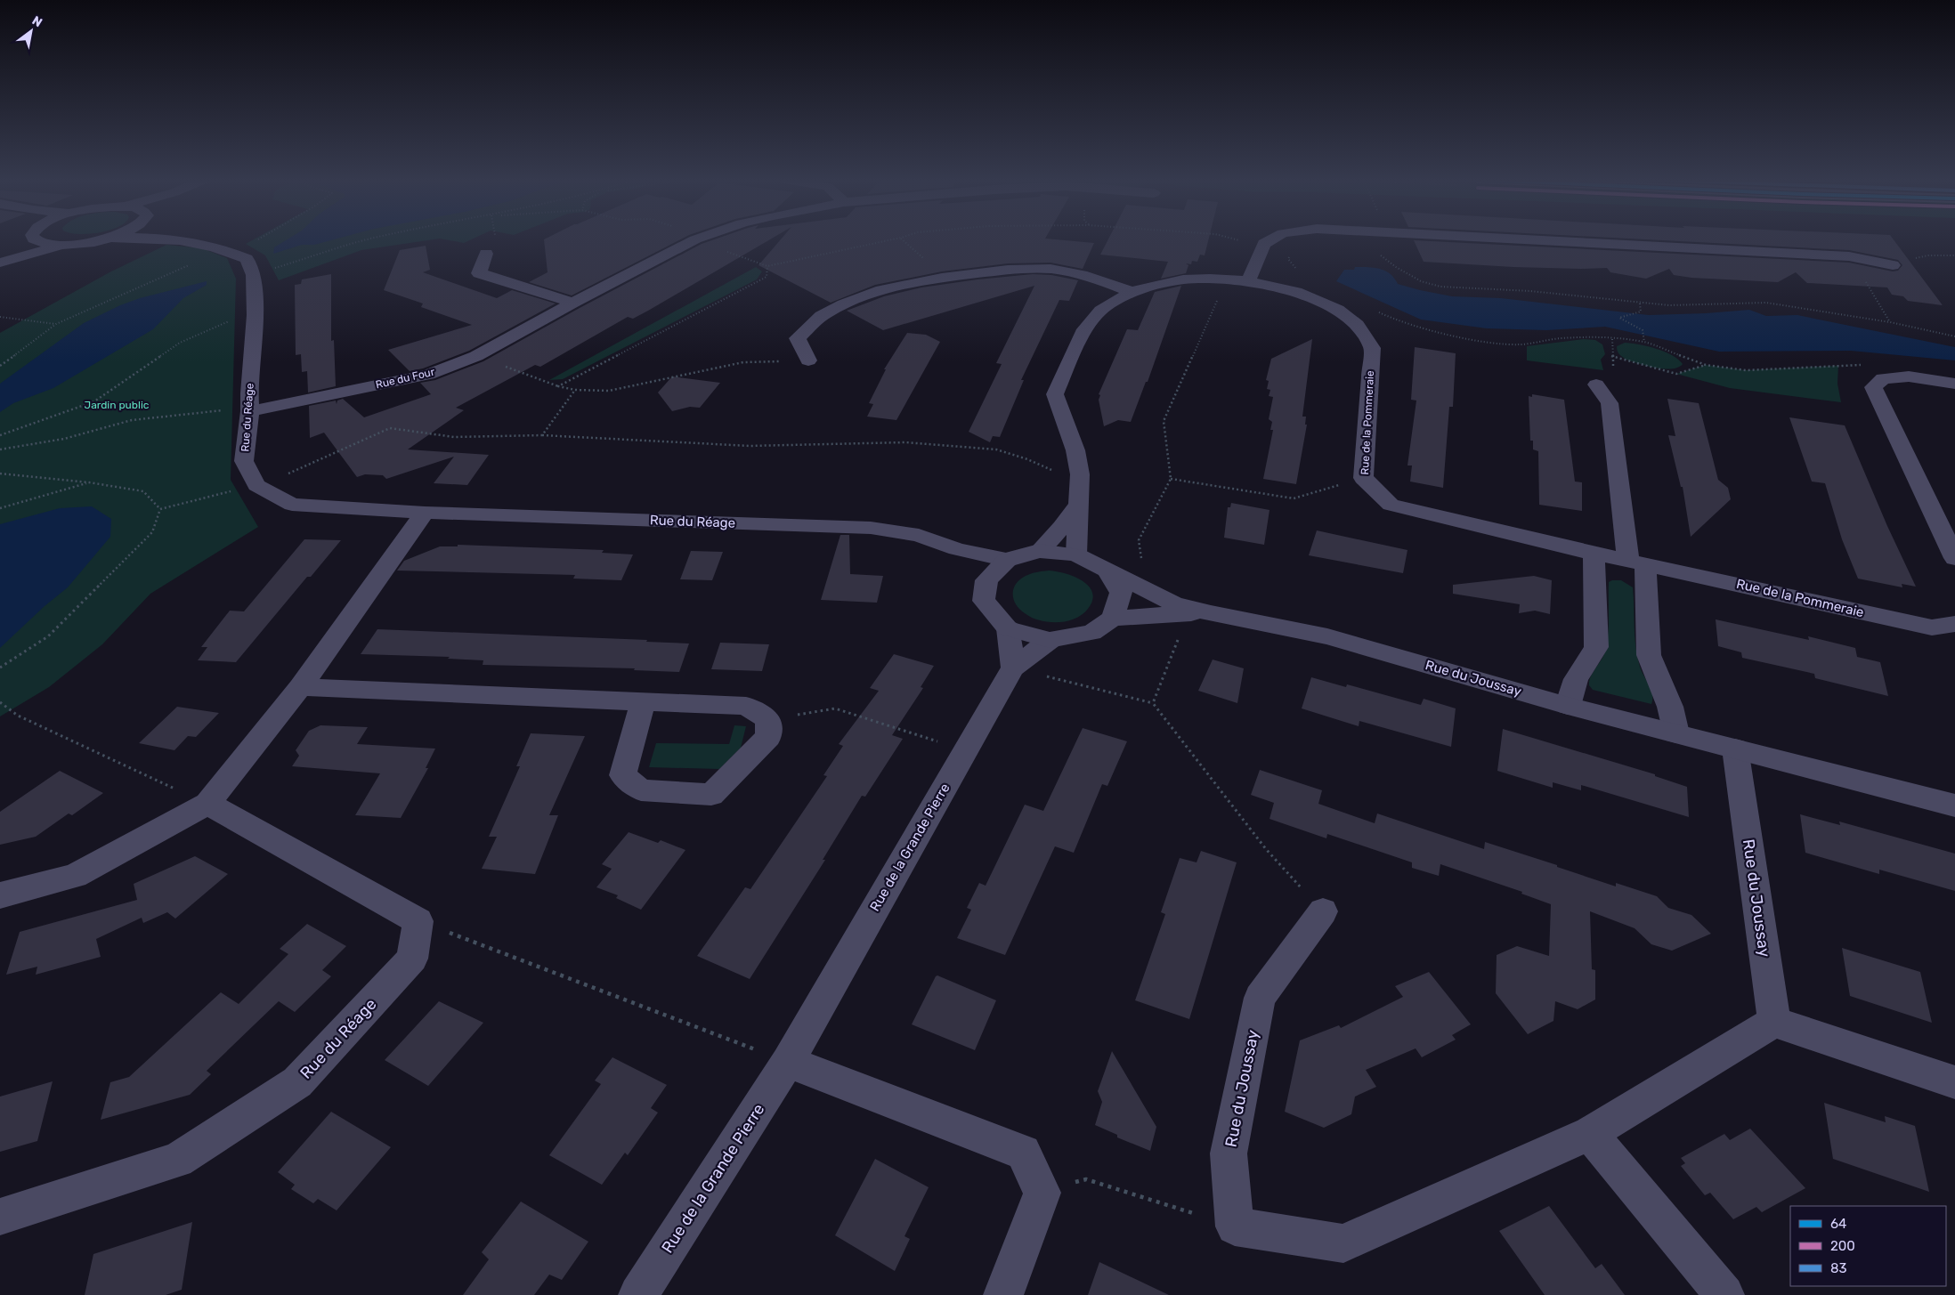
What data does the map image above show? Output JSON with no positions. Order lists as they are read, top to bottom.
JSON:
{
  "streets": {
    "street": [
      "Rue du Four",
      "Rue du Réage",
      "Rue de la Pommeraie",
      "Rue du Joussay",
      "Rue de la Grande Pierre"
    ]
  },
  "crossings": [
    ["Rue du Four", "Rue du Réage"],
    ["Rue du Réage", "Rue de la Pommeraie"],
    ["Rue du Réage", "Rue du Joussay"],
    ["Rue de la Pommeraie", "Rue du Joussay"]
  ],
  "parks": ["Jardin public"],
  "legend": ["64", "200", "83"],
  "north": "top right"
}
